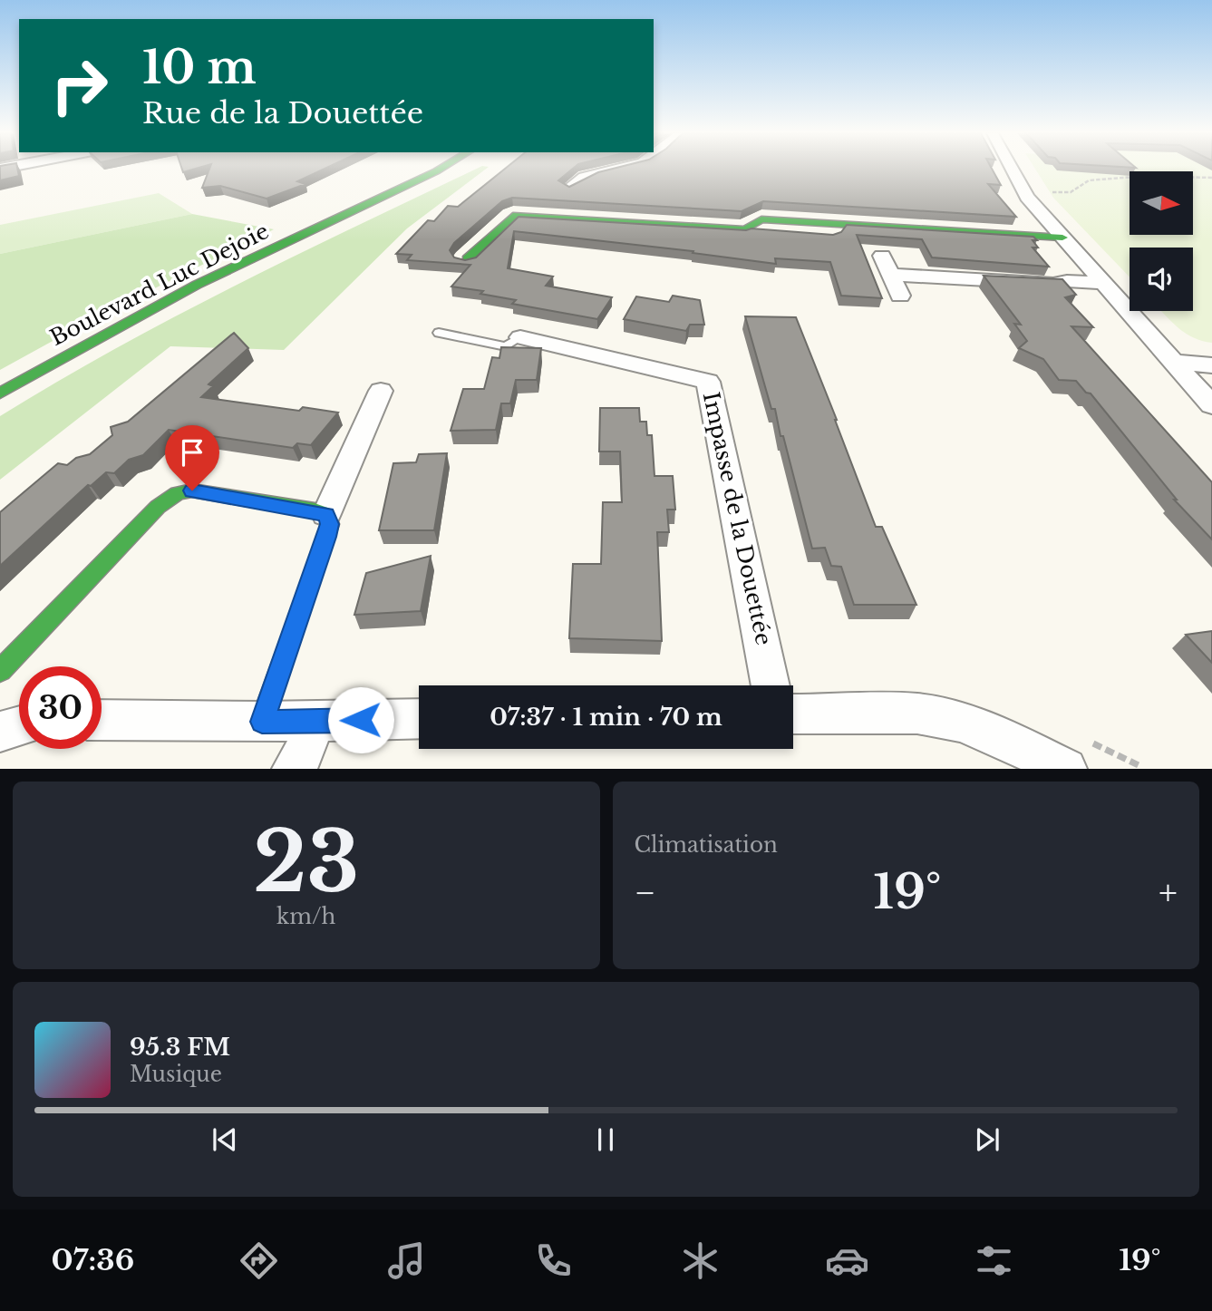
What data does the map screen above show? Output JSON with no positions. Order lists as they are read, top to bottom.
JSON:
{
  "streets": {
    "street": ["Boulevard Luc Dejoie", "Impasse de la Douettée"]
  },
  "north": "right",
  "page": {
    "turn": ["10 m", "Rue de la Douettée"],
    "limit": "30",
    "trip": "07:37 · 1 min · 70 m",
    "tile": [
      ["23", "km/h"],
      "Climatisation"
    ],
    "heat": ["−", "19°", "+"],
    "song": ["95.3 FM", "Musique"],
    "tabs": ["07:36", "19°"]
  }
}
